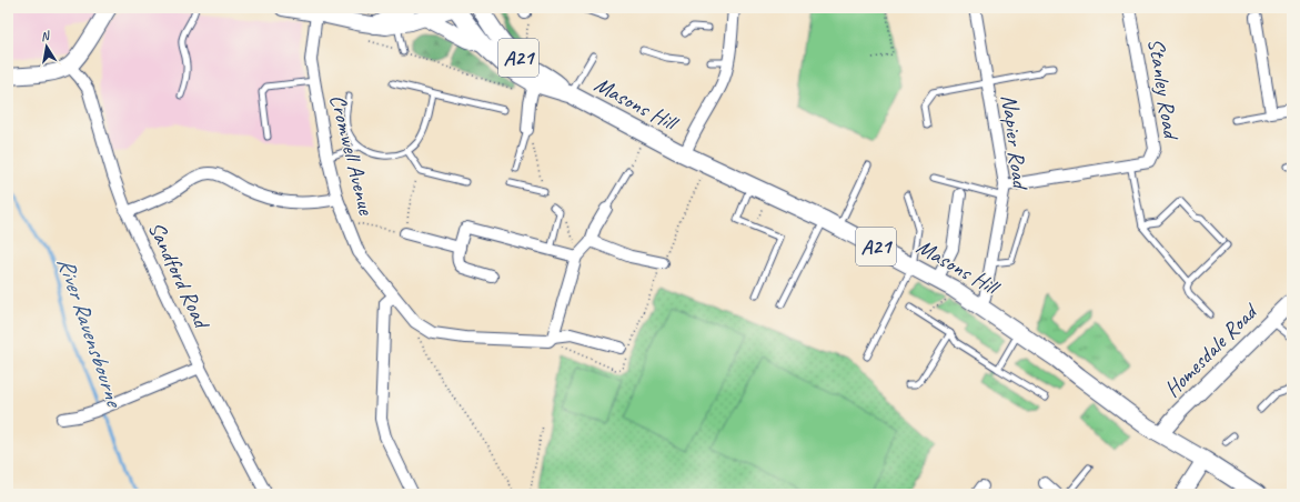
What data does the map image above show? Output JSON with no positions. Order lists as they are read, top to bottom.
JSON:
{
  "streets": {
    "main road": ["A21", "Masons Hill", "Homesdale Road"],
    "street": [
      "Stanley Road",
      "Napier Road",
      "Cromwell Avenue",
      "Sandford Road"
    ]
  },
  "crossings": [
    ["A21", "Masons Hill"],
    ["A21", "Homesdale Road"],
    ["Stanley Road", "Napier Road"],
    ["Masons Hill", "Napier Road"],
    ["Masons Hill", "Cromwell Avenue"],
    ["Masons Hill", "Homesdale Road"]
  ],
  "water": ["River Ravensbourne"],
  "north": "top"
}
